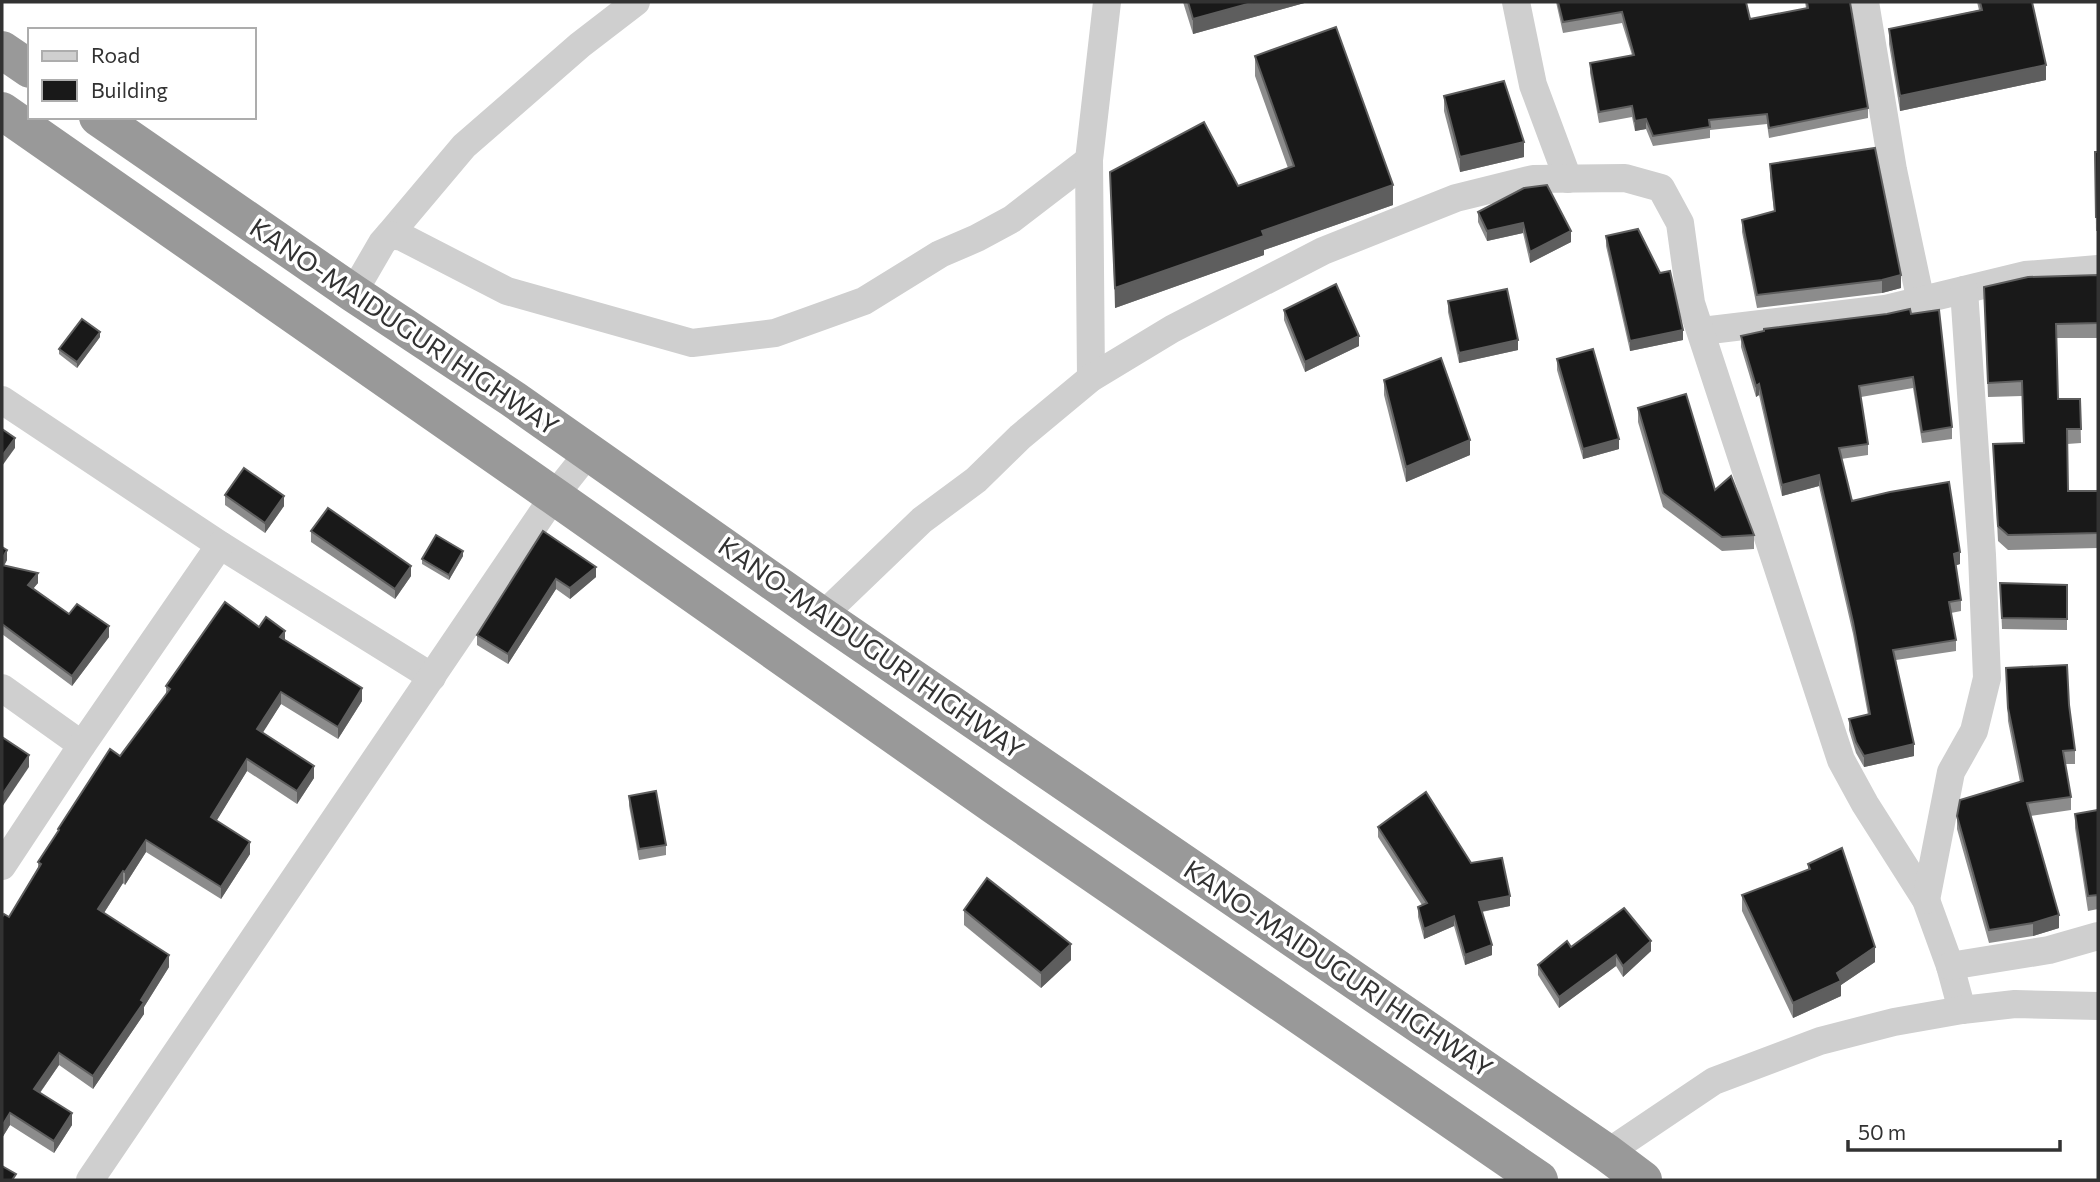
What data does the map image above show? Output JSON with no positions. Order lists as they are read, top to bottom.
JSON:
{
  "streets": {
    "highway": ["KANO-MAIDUGURI HIGHWAY"]
  },
  "legend": ["Road", "Building"],
  "scale_bar": "50 m"
}
